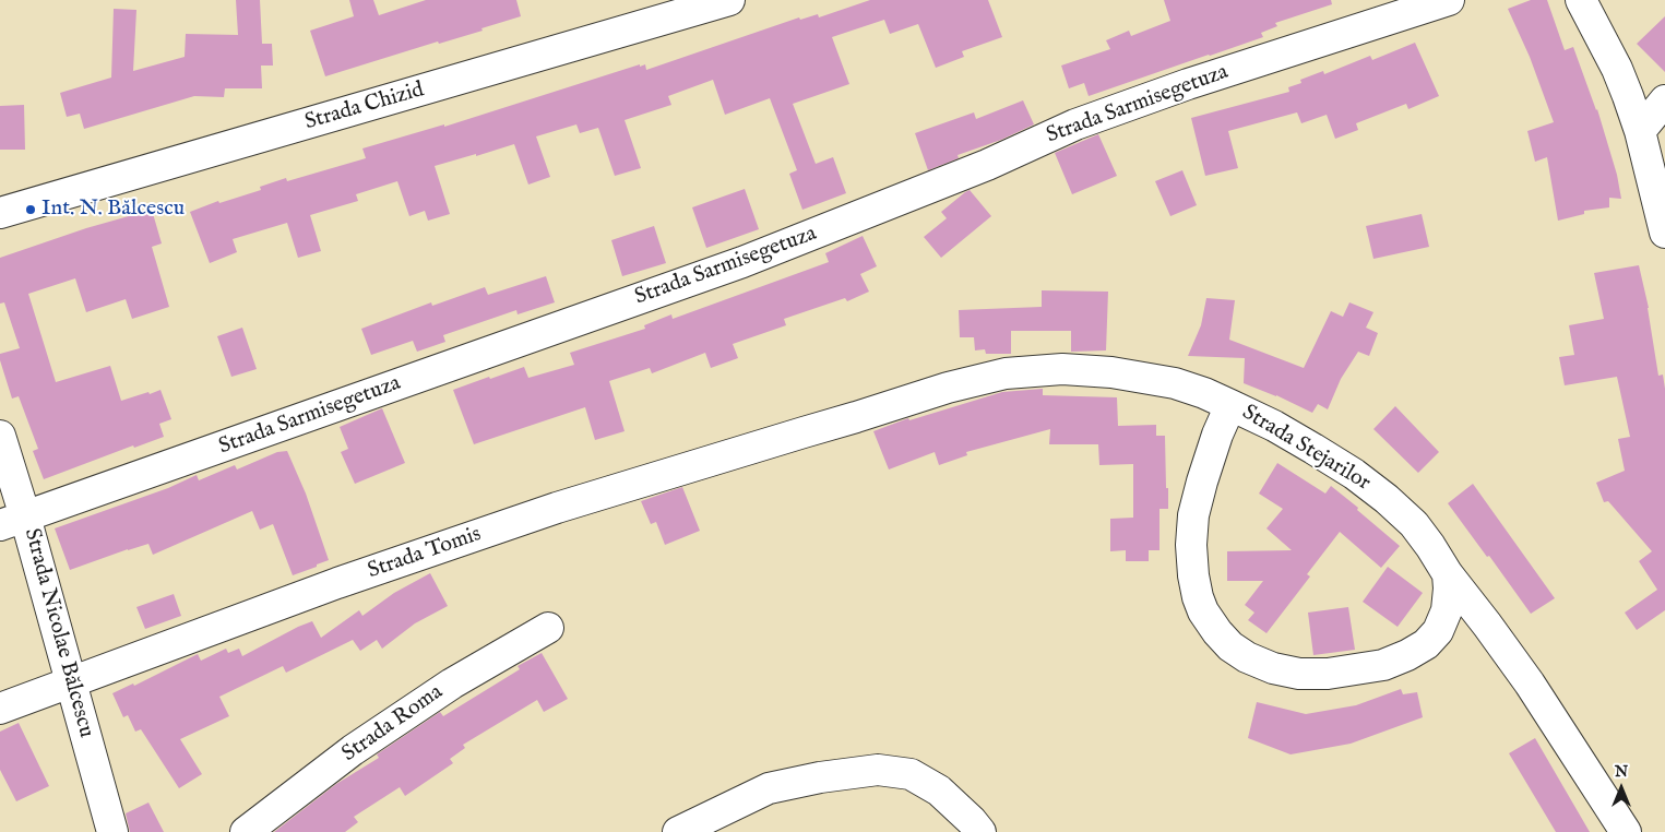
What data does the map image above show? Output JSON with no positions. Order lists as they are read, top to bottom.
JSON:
{
  "streets": {
    "street": [
      "Strada Sarmisegetuza",
      "Strada Chizid",
      "Strada Stejarilor",
      "Strada Tomis",
      "Strada Nicolae Bălcescu",
      "Strada Roma"
    ]
  },
  "crossings": [
    ["Strada Sarmisegetuza", "Strada Nicolae Bălcescu"],
    ["Strada Stejarilor", "Strada Tomis"],
    ["Strada Tomis", "Strada Nicolae Bălcescu"]
  ],
  "places": ["Int. N. Bălcescu"],
  "north": "top"
}
